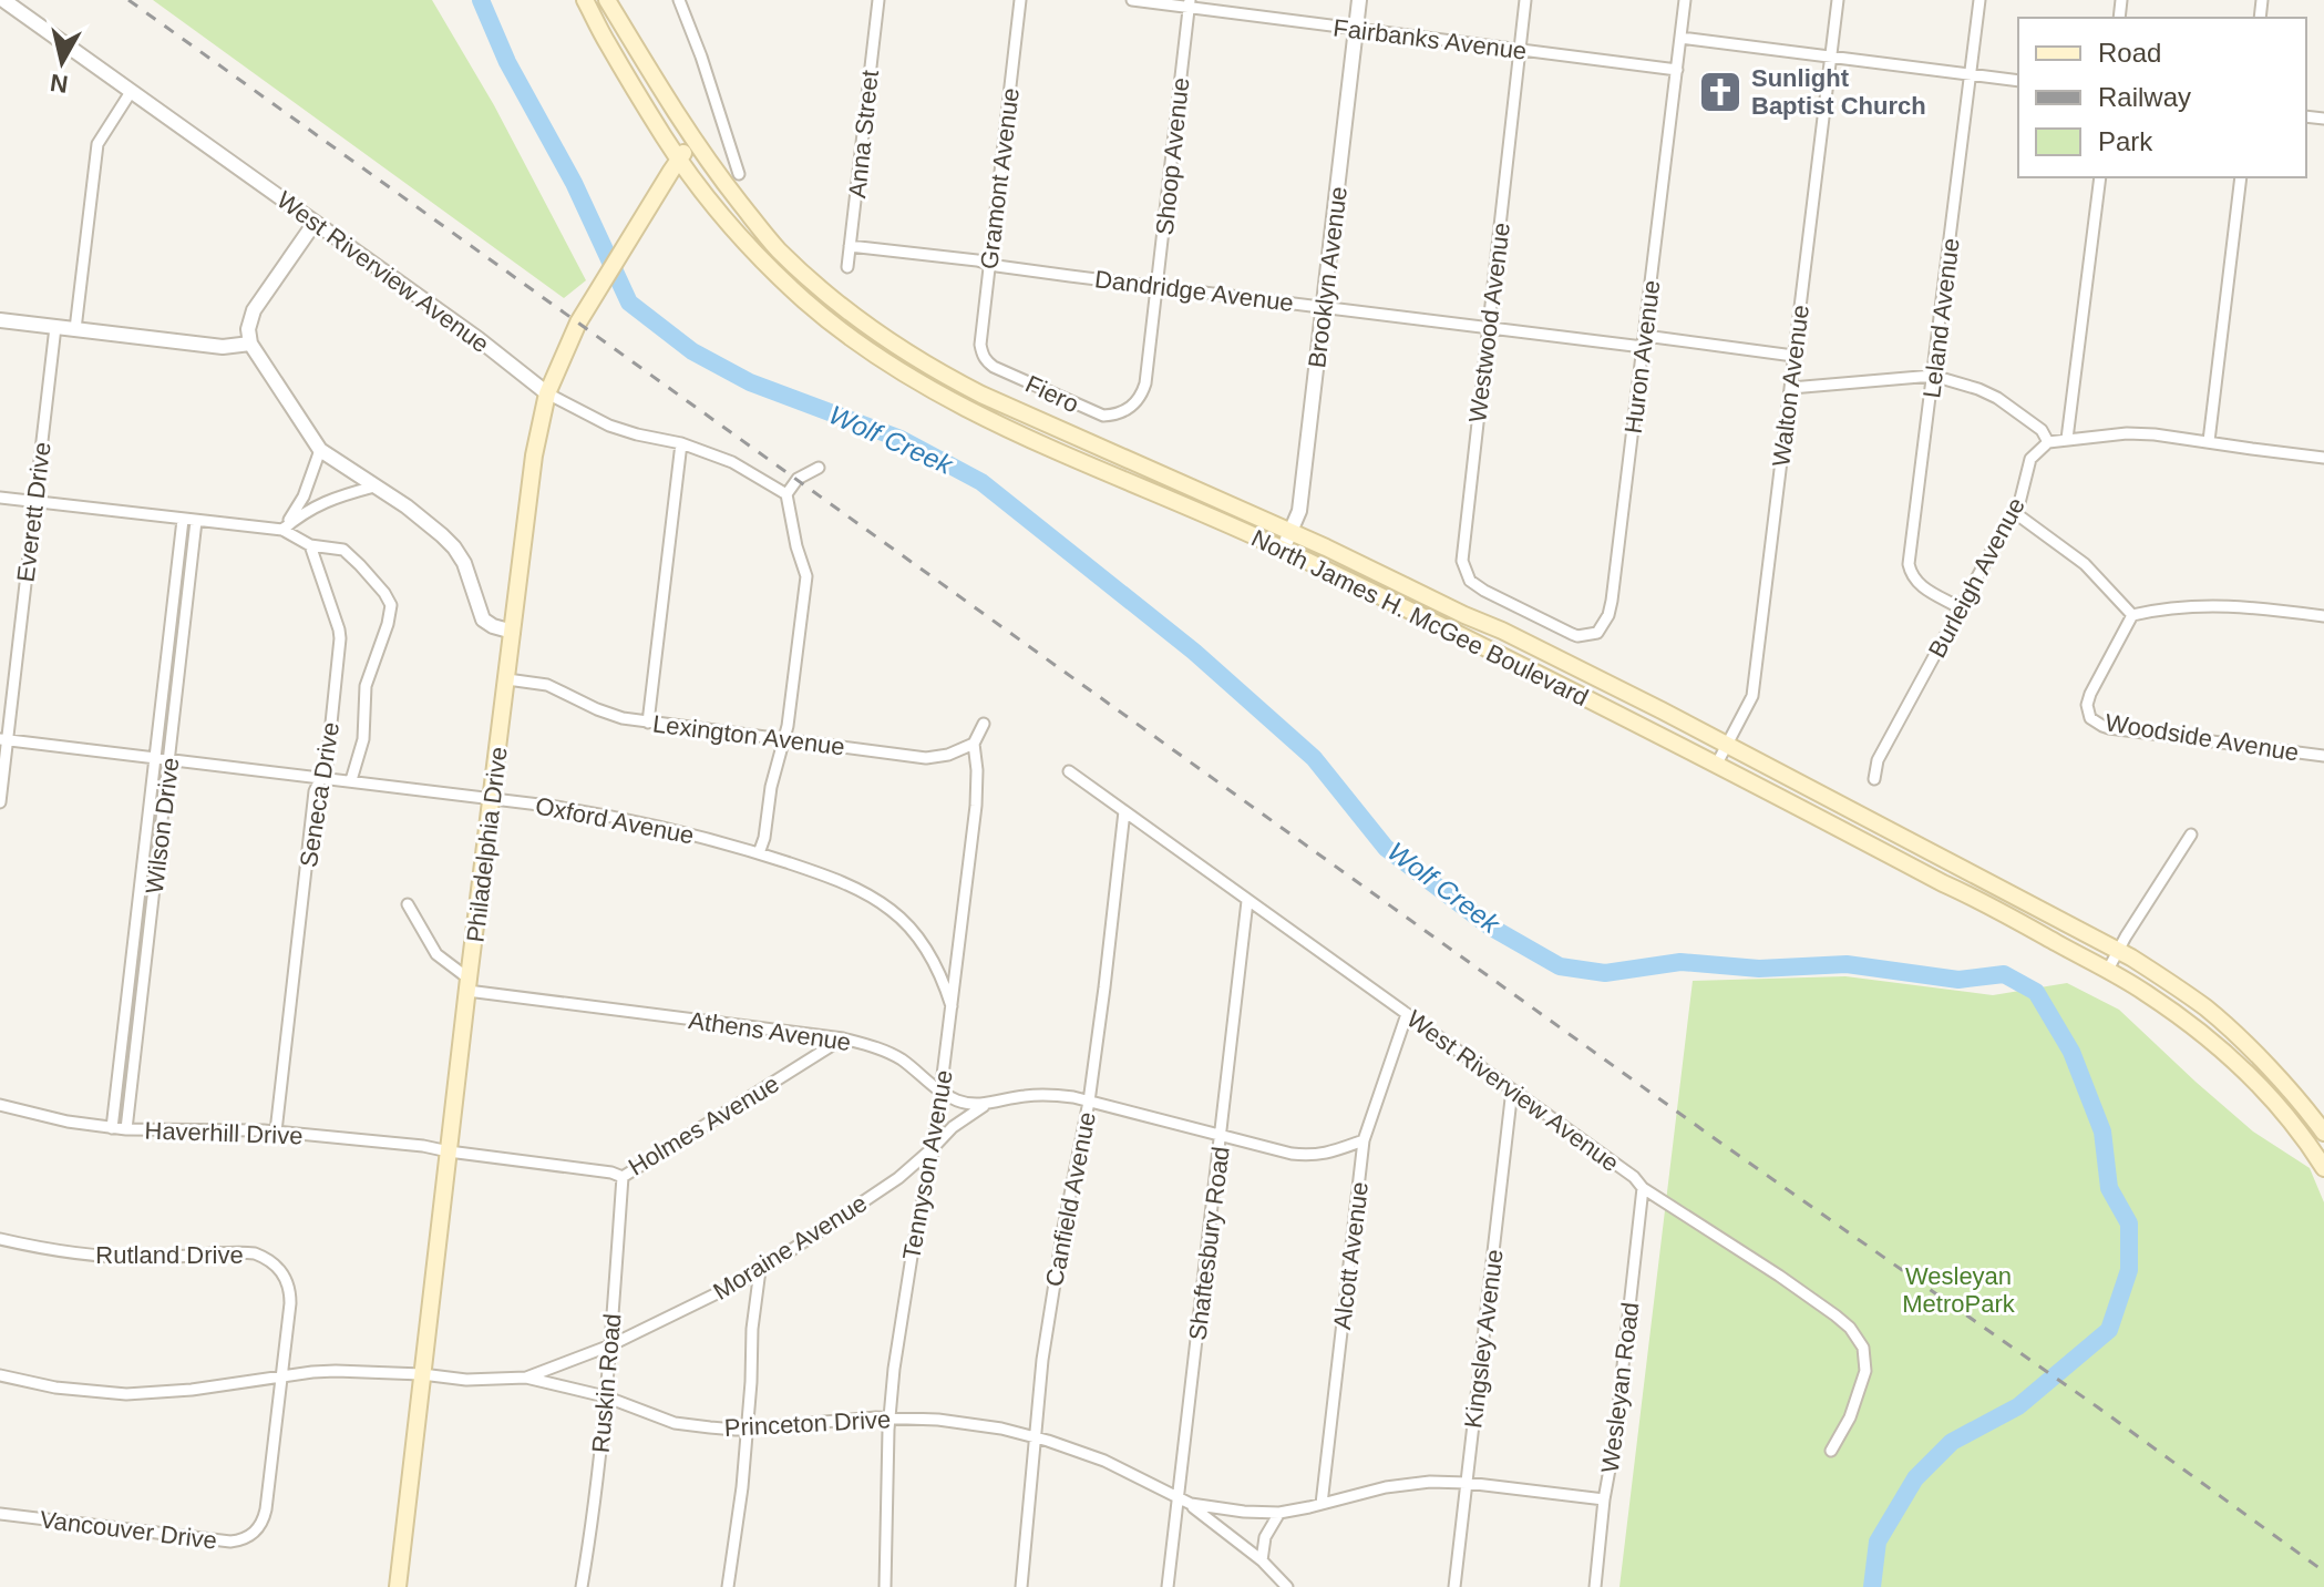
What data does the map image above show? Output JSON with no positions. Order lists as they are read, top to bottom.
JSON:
{
  "streets": {
    "main road": ["North James H. McGee Boulevard", "Philadelphia Drive"],
    "street": [
      "Fairbanks Avenue",
      "Anna Street",
      "Shoop Avenue",
      "Gramont Avenue",
      "West Riverview Avenue",
      "Brooklyn Avenue",
      "Dandridge Avenue",
      "Leland Avenue",
      "Westwood Avenue",
      "Huron Avenue",
      "Walton Avenue",
      "Fiero",
      "Everett Drive",
      "Burleigh Avenue",
      "Lexington Avenue",
      "Woodside Avenue",
      "Seneca Drive",
      "Oxford Avenue",
      "Wilson Drive",
      "Athens Avenue",
      "Holmes Avenue",
      "Haverhill Drive",
      "Tennyson Avenue",
      "Canfield Avenue",
      "Shaftesbury Road",
      "Moraine Avenue",
      "Rutland Drive",
      "Alcott Avenue",
      "Kingsley Avenue",
      "Ruskin Road",
      "Wesleyan Road",
      "Princeton Drive",
      "Vancouver Drive"
    ]
  },
  "crossings": [
    ["Fairbanks Avenue", "Shoop Avenue"],
    ["Fairbanks Avenue", "Brooklyn Avenue"],
    ["Fairbanks Avenue", "Westwood Avenue"],
    ["Fairbanks Avenue", "Huron Avenue"],
    ["Anna Street", "Dandridge Avenue"],
    ["Shoop Avenue", "Dandridge Avenue"],
    ["Shoop Avenue", "Fiero"],
    ["Gramont Avenue", "Dandridge Avenue"],
    ["Gramont Avenue", "Fiero"],
    ["West Riverview Avenue", "Philadelphia Drive"],
    ["West Riverview Avenue", "Canfield Avenue"],
    ["West Riverview Avenue", "Shaftesbury Road"],
    ["West Riverview Avenue", "Alcott Avenue"],
    ["West Riverview Avenue", "Kingsley Avenue"],
    ["West Riverview Avenue", "Wesleyan Road"],
    ["Brooklyn Avenue", "Dandridge Avenue"],
    ["Brooklyn Avenue", "North James H. McGee Boulevard"],
    ["Dandridge Avenue", "Westwood Avenue"],
    ["Dandridge Avenue", "Huron Avenue"],
    ["Dandridge Avenue", "Walton Avenue"],
    ["Leland Avenue", "Burleigh Avenue"],
    ["Westwood Avenue", "Huron Avenue"],
    ["Walton Avenue", "North James H. McGee Boulevard"],
    ["Everett Drive", "Oxford Avenue"],
    ["North James H. McGee Boulevard", "Philadelphia Drive"],
    ["Lexington Avenue", "Philadelphia Drive"],
    ["Lexington Avenue", "Tennyson Avenue"],
    ["Seneca Drive", "Oxford Avenue"],
    ["Seneca Drive", "Haverhill Drive"],
    ["Oxford Avenue", "Wilson Drive"],
    ["Oxford Avenue", "Philadelphia Drive"],
    ["Oxford Avenue", "Tennyson Avenue"],
    ["Wilson Drive", "Haverhill Drive"],
    ["Philadelphia Drive", "Athens Avenue"],
    ["Philadelphia Drive", "Holmes Avenue"],
    ["Philadelphia Drive", "Haverhill Drive"],
    ["Philadelphia Drive", "Princeton Drive"],
    ["Athens Avenue", "Holmes Avenue"],
    ["Athens Avenue", "Tennyson Avenue"],
    ["Athens Avenue", "Canfield Avenue"],
    ["Athens Avenue", "Shaftesbury Road"],
    ["Athens Avenue", "Moraine Avenue"],
    ["Athens Avenue", "Alcott Avenue"],
    ["Holmes Avenue", "Haverhill Drive"],
    ["Holmes Avenue", "Ruskin Road"],
    ["Tennyson Avenue", "Moraine Avenue"],
    ["Tennyson Avenue", "Princeton Drive"],
    ["Canfield Avenue", "Princeton Drive"],
    ["Shaftesbury Road", "Princeton Drive"],
    ["Moraine Avenue", "Ruskin Road"],
    ["Moraine Avenue", "Princeton Drive"],
    ["Rutland Drive", "Princeton Drive"],
    ["Rutland Drive", "Vancouver Drive"],
    ["Alcott Avenue", "Princeton Drive"],
    ["Kingsley Avenue", "Princeton Drive"],
    ["Ruskin Road", "Princeton Drive"],
    ["Wesleyan Road", "Princeton Drive"],
    ["Princeton Drive", "Vancouver Drive"]
  ],
  "water": ["Wolf Creek"],
  "parks": ["Wesleyan MetroPark"],
  "places": {
    "church": ["Sunlight Baptist Church"]
  },
  "legend": ["Road", "Railway", "Park"],
  "north": "bottom"
}
